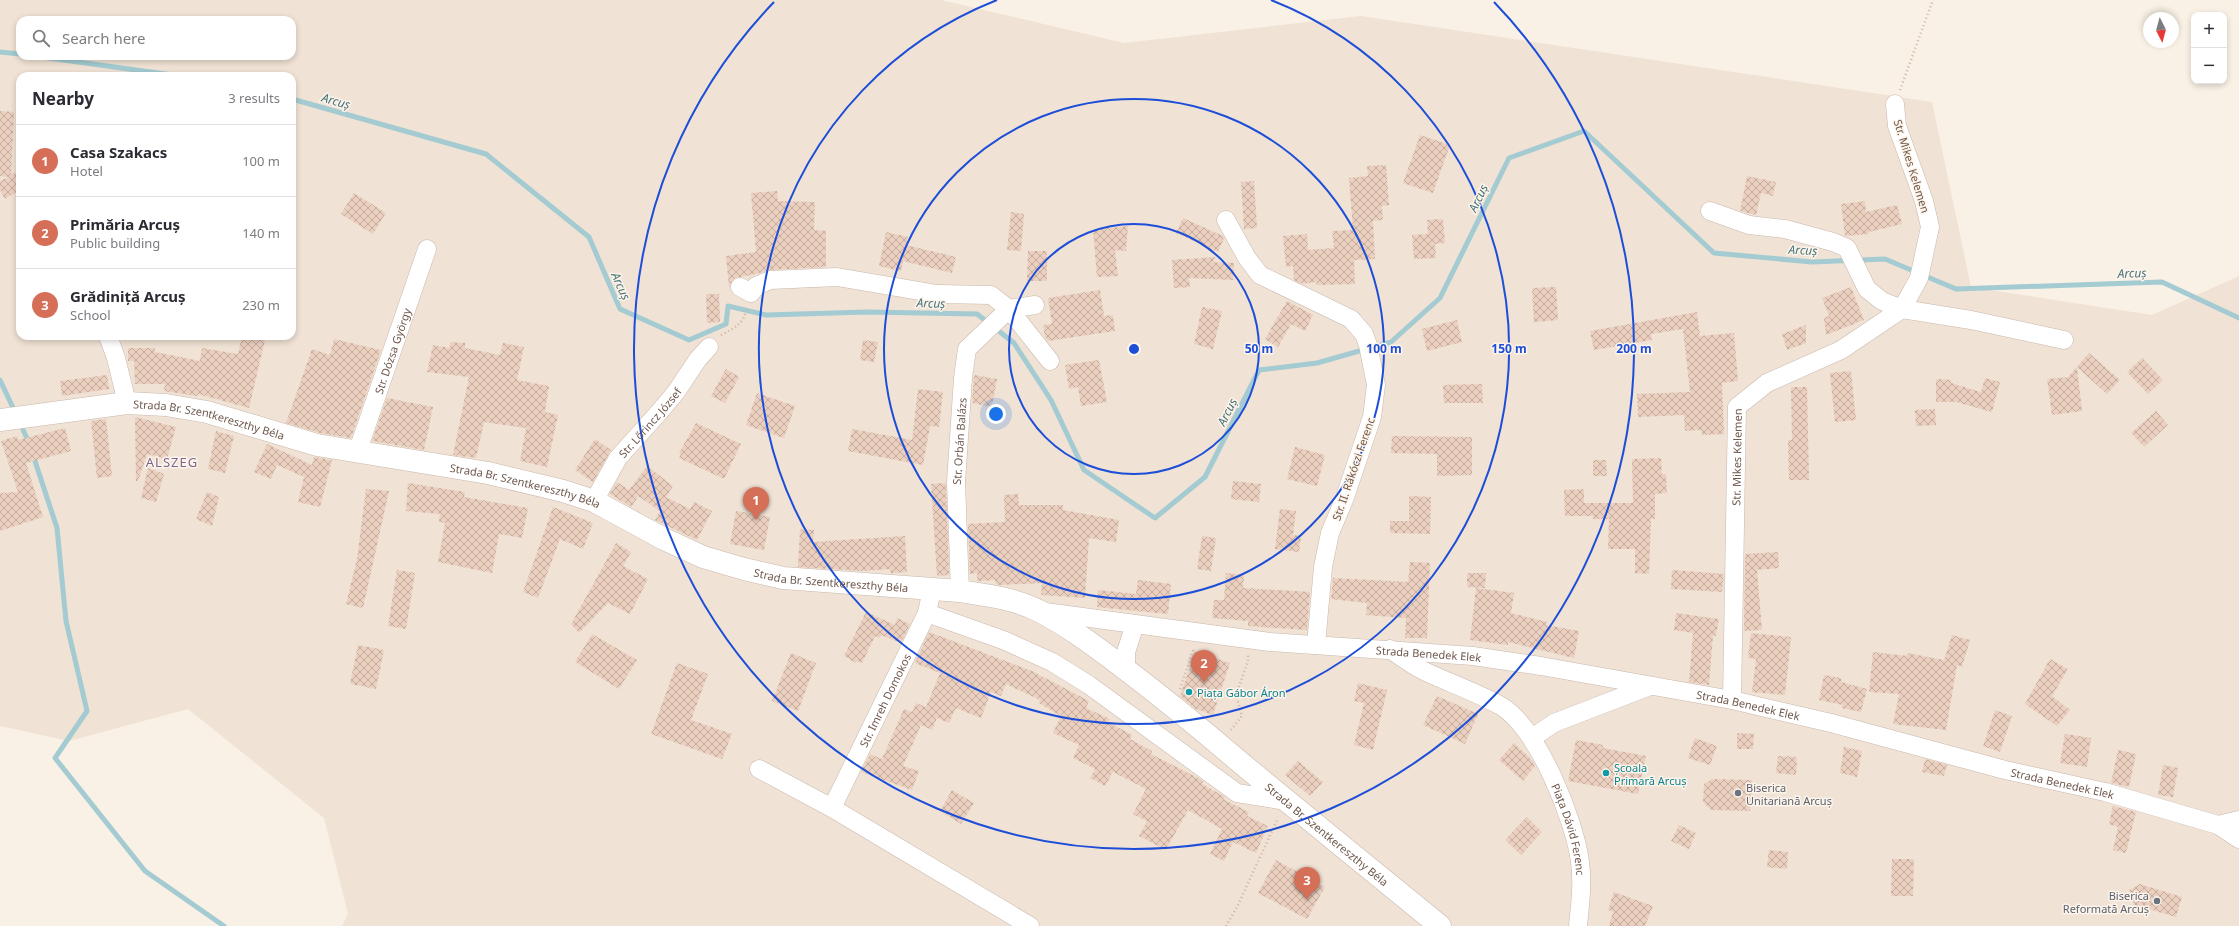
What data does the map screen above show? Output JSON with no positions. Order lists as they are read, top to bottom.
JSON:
{
  "streets": {
    "street": [
      "Str. Mikes Kelemen",
      "Str. Dózsa György",
      "Strada Br. Szentkereszthy Béla",
      "Str. Lőrincz József",
      "Str. Orbán Balázs",
      "Str. II. Rákóczi Ferenc",
      "Strada Benedek Elek",
      "Str. Imreh Domokos",
      "Piața Dávid Ferenc"
    ]
  },
  "crossings": [
    ["Str. Mikes Kelemen", "Strada Benedek Elek"],
    ["Str. Dózsa György", "Strada Br. Szentkereszthy Béla"],
    ["Strada Br. Szentkereszthy Béla", "Str. Lőrincz József"],
    ["Strada Br. Szentkereszthy Béla", "Str. Orbán Balázs"],
    ["Strada Br. Szentkereszthy Béla", "Str. Imreh Domokos"],
    ["Str. II. Rákóczi Ferenc", "Strada Benedek Elek"],
    ["Strada Benedek Elek", "Piața Dávid Ferenc"]
  ],
  "districts": ["ALSZEG"],
  "water": ["Arcuș"],
  "places": [
    "Piața Gábor Áron",
    "Școala Primară Arcuș",
    "Biserica Unitariană Arcuș",
    "Biserica Reformată Arcuș"
  ],
  "north": "bottom",
  "page": {
    "map_buttons": ["+", "−"],
    "search": "Search here",
    "heading": ["Nearby", "3 results"],
    "list": [
      {
        "mark": "1",
        "name": "Casa Szakacs",
        "note": "Hotel",
        "value": "100 m"
      },
      {
        "mark": "2",
        "name": "Primăria Arcuș",
        "note": "Public building",
        "value": "140 m"
      },
      {
        "mark": "3",
        "name": "Grădiniță Arcuș",
        "note": "School",
        "value": "230 m"
      }
    ],
    "pins": ["1", "2", "3"]
  },
  "rings": [
    "50 m",
    "100 m",
    "150 m",
    "200 m"
  ]
}
